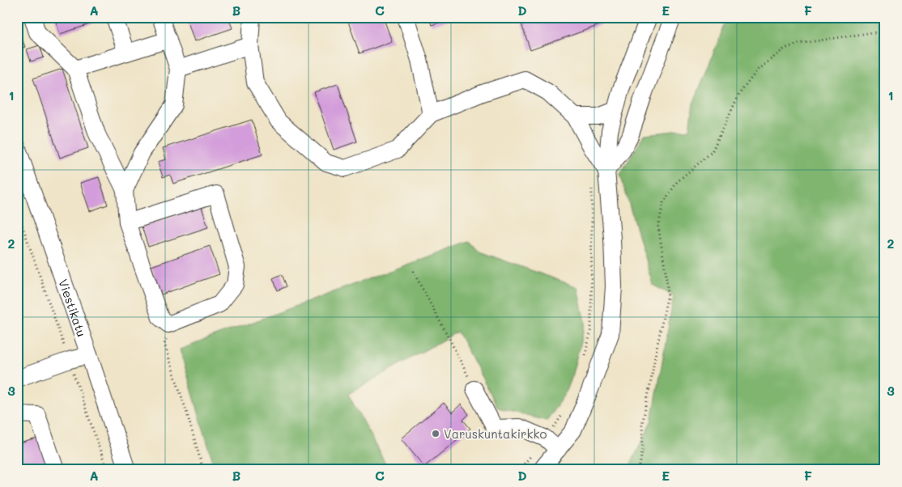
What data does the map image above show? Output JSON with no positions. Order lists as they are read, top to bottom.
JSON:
{
  "streets": {
    "street": ["Viestikatu"]
  },
  "places": ["Varuskuntakirkko"],
  "grid": {
    "columns": [
      "A",
      "B",
      "C",
      "D",
      "E",
      "F"
    ],
    "rows": ["1", "2", "3"]
  }
}
